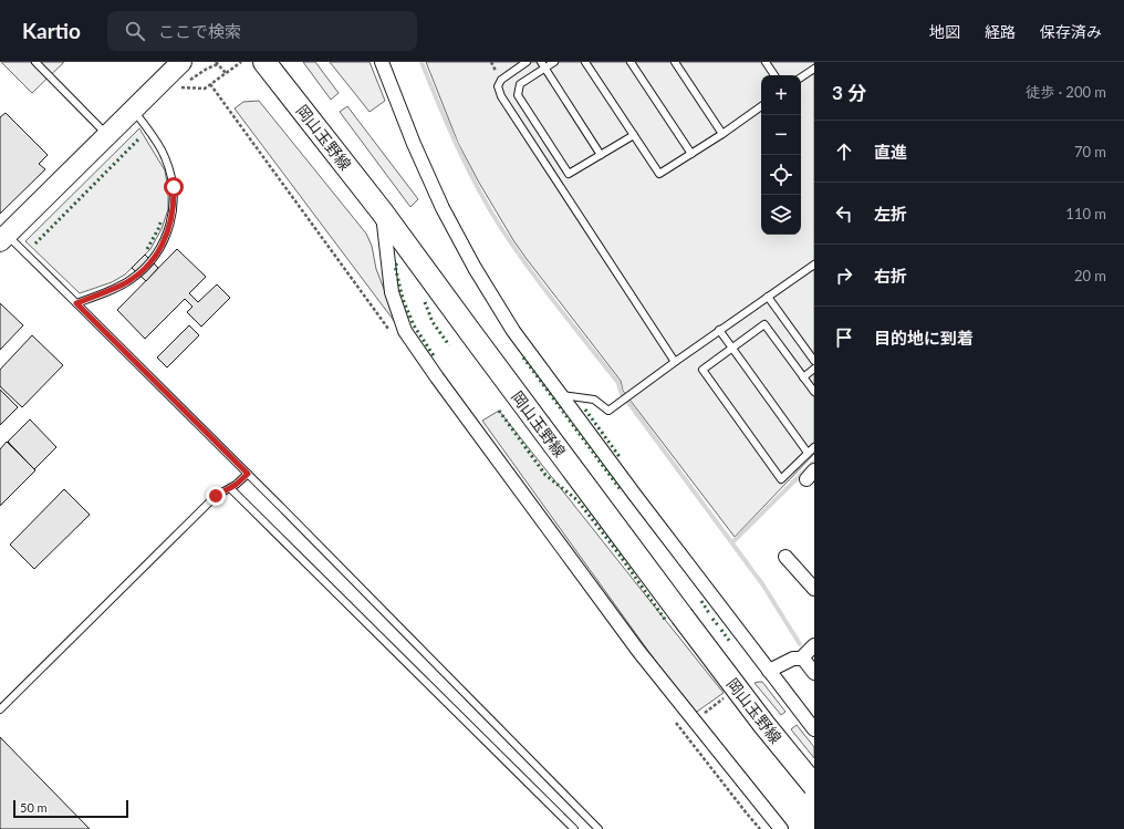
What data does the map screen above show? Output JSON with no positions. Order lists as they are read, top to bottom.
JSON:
{
  "streets": {
    "main road": ["岡山玉野線"]
  },
  "scale_bar": "50 m",
  "page": {
    "header": "Kartio",
    "search": "ここで検索",
    "nav": ["地図", "経路", "保存済み"],
    "heading": ["3 分", "徒歩 · 200 m"],
    "map_buttons": ["+", "−"],
    "list": [
      ["直進", "70 m"],
      ["左折", "110 m"],
      ["右折", "20 m"],
      "目的地に到着"
    ],
    "scale": "50 m"
  }
}
